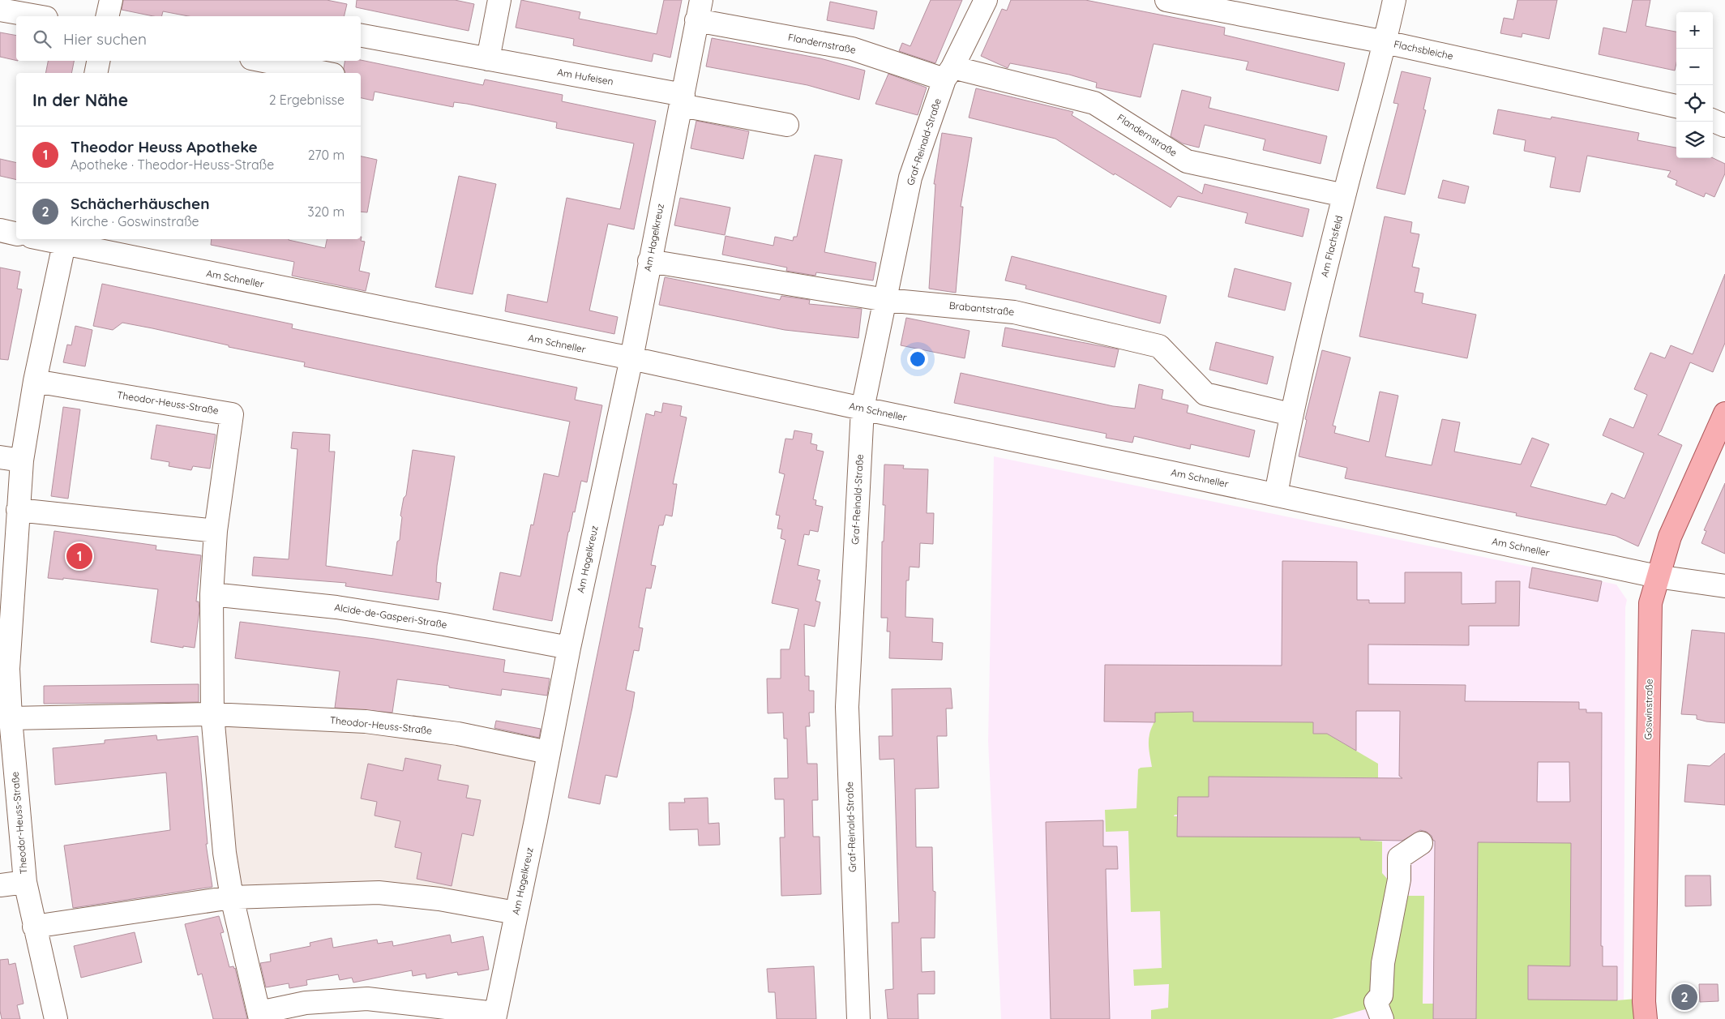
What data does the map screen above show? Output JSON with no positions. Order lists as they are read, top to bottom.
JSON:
{
  "streets": {
    "main road": ["Goswinstraße"],
    "street": [
      "Flandernstraße",
      "Flachsbleiche",
      "Am Hufeisen",
      "Graf-Reinald-Straße",
      "Am Hagelkreuz",
      "Am Flachsfeld",
      "Am Schneller",
      "Brabantstraße",
      "Theodor-Heuss-Straße",
      "Alcide-de-Gasperi-Straße"
    ]
  },
  "crossings": [
    ["Flandernstraße", "Graf-Reinald-Straße"],
    ["Flandernstraße", "Am Hagelkreuz"],
    ["Flandernstraße", "Am Flachsfeld"],
    ["Flachsbleiche", "Am Flachsfeld"],
    ["Am Hufeisen", "Am Hagelkreuz"],
    ["Graf-Reinald-Straße", "Am Schneller"],
    ["Graf-Reinald-Straße", "Brabantstraße"],
    ["Am Hagelkreuz", "Am Schneller"],
    ["Am Hagelkreuz", "Brabantstraße"],
    ["Am Hagelkreuz", "Theodor-Heuss-Straße"],
    ["Am Hagelkreuz", "Alcide-de-Gasperi-Straße"],
    ["Am Flachsfeld", "Am Schneller"],
    ["Am Flachsfeld", "Brabantstraße"],
    ["Am Schneller", "Theodor-Heuss-Straße"],
    ["Am Schneller", "Goswinstraße"],
    ["Theodor-Heuss-Straße", "Alcide-de-Gasperi-Straße"]
  ],
  "page": {
    "map_buttons": ["+", "−"],
    "search": "Hier suchen",
    "heading": ["In der Nähe", "2 Ergebnisse"],
    "list": [
      {
        "mark": "1",
        "name": "Theodor Heuss Apotheke",
        "note": "Apotheke · Theodor-Heuss-Straße",
        "value": "270 m"
      },
      {
        "mark": "2",
        "name": "Schächerhäuschen",
        "note": "Kirche · Goswinstraße",
        "value": "320 m"
      }
    ],
    "pins": ["1", "2"]
  }
}
